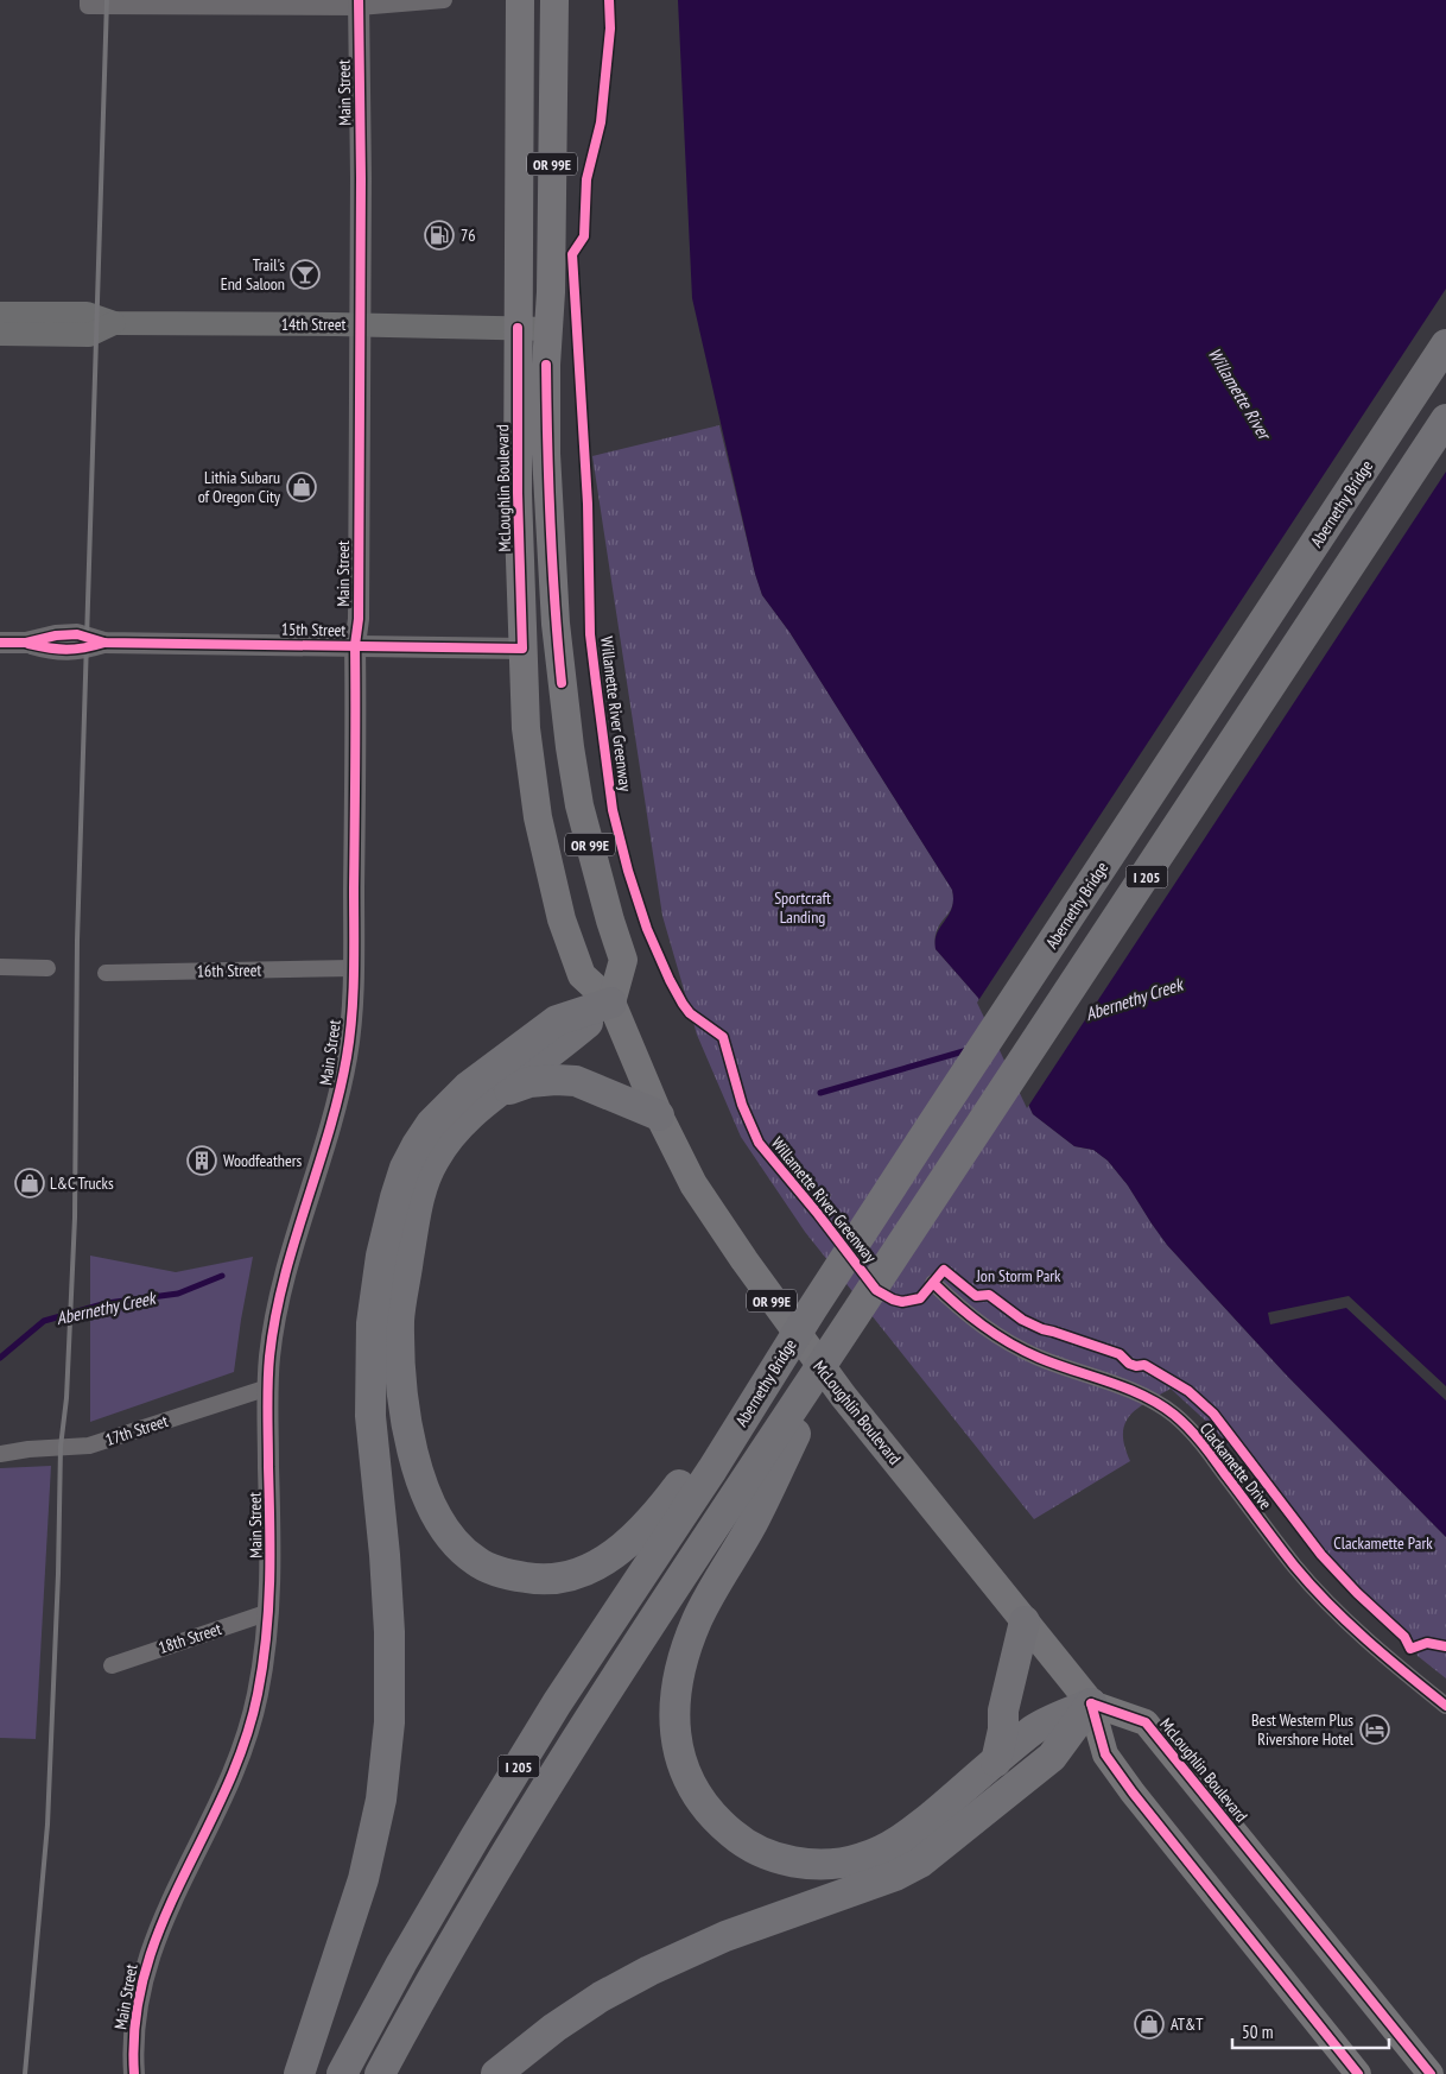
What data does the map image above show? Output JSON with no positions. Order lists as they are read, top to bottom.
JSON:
{
  "streets": {
    "highway": [
      "OR 99E",
      "McLoughlin Boulevard",
      "Abernethy Bridge",
      "I 205"
    ],
    "main road": ["14th Street"],
    "street": [
      "Main Street",
      "15th Street",
      "16th Street",
      "17th Street",
      "Clackamette Drive",
      "18th Street"
    ],
    "cycle path": ["Willamette River Greenway"]
  },
  "crossings": [
    ["Main Street", "14th Street"],
    ["Main Street", "15th Street"],
    ["Main Street", "16th Street"],
    ["Main Street", "17th Street"],
    ["Main Street", "18th Street"],
    ["OR 99E", "14th Street"],
    ["OR 99E", "McLoughlin Boulevard"],
    ["14th Street", "McLoughlin Boulevard"],
    ["McLoughlin Boulevard", "15th Street"],
    ["Abernethy Bridge", "I 205"]
  ],
  "water": ["Willamette River", "Abernethy Creek"],
  "parks": ["Sportcraft Landing", "Jon Storm Park", "Clackamette Park"],
  "places": {
    "fuel station": ["76"],
    "bar": ["Trail's End Saloon"],
    "shop": ["Lithia Subaru of Oregon City", "L&C Trucks", "AT&T"],
    "building": ["Woodfeathers"],
    "hotel": ["Best Western Plus Rivershore Hotel"]
  },
  "scale_bar": "50 m"
}
